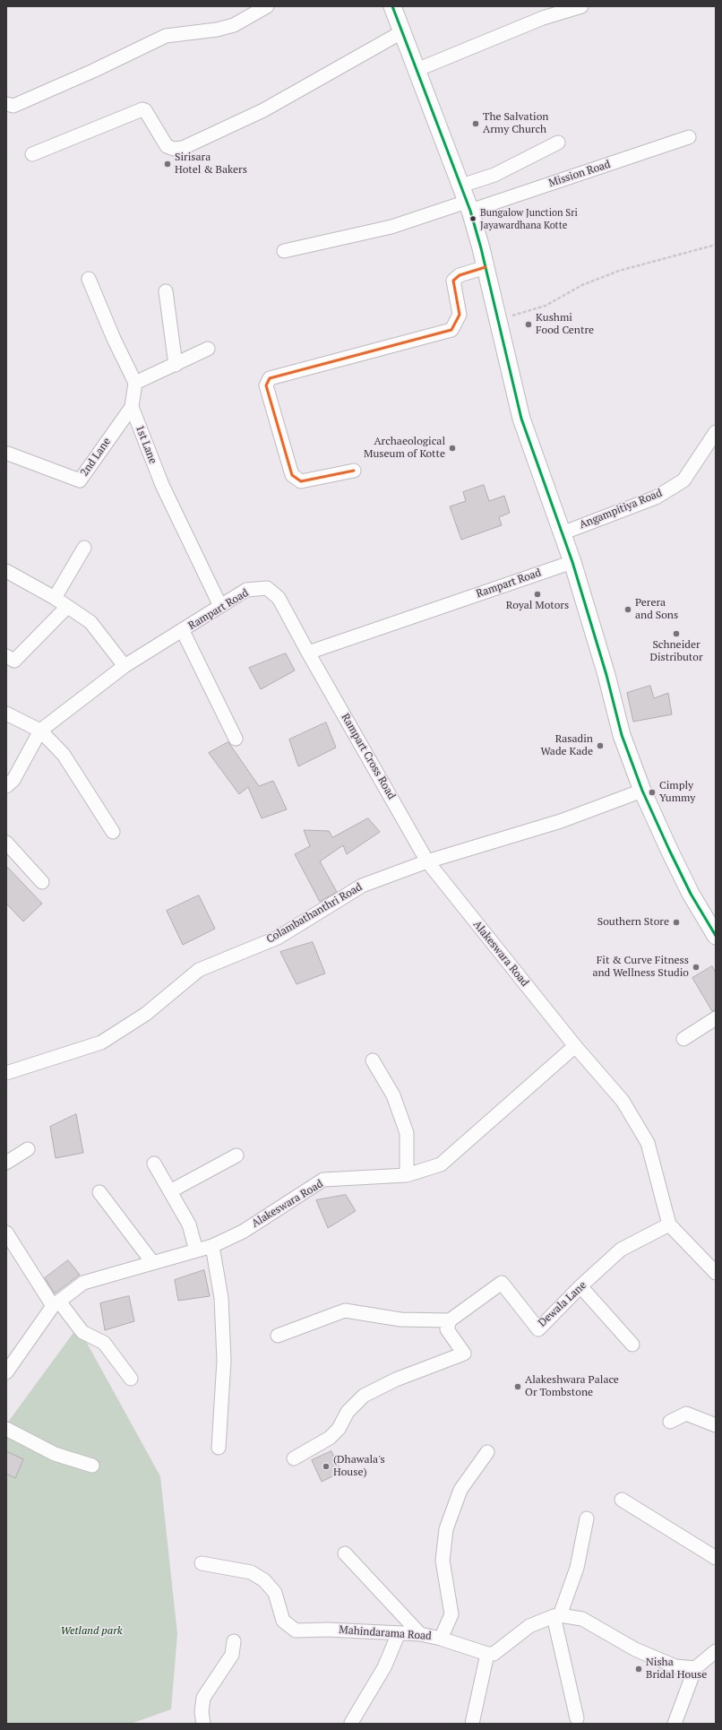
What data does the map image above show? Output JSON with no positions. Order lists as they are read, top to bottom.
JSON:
{
  "streets": {
    "street": [
      "Mission Road",
      "1st Lane",
      "2nd Lane",
      "Angampitiya Road",
      "Rampart Road",
      "Rampart Cross Road",
      "Colambathanthri Road",
      "Alakeswara Road",
      "Dewala Lane",
      "Mahindarama Road"
    ]
  },
  "crossings": [
    ["1st Lane", "2nd Lane"],
    ["1st Lane", "Rampart Road"],
    ["Rampart Road", "Rampart Cross Road"],
    ["Rampart Cross Road", "Colambathanthri Road"],
    ["Rampart Cross Road", "Alakeswara Road"],
    ["Colambathanthri Road", "Alakeswara Road"],
    ["Alakeswara Road", "Dewala Lane"]
  ],
  "parks": ["Wetland park"],
  "places": [
    "The Salvation Army Church",
    "Sirisara Hotel & Bakers",
    "Bungalow Junction Sri Jayawardhana Kotte",
    "Kushmi Food Centre",
    "Archaeological Museum of Kotte",
    "Royal Motors",
    "Perera and Sons",
    "Schneider Distributor",
    "Rasadin Wade Kade",
    "Cimply Yummy",
    "Southern Store",
    "Fit & Curve Fitness and Wellness Studio",
    "Alakeshwara Palace Or Tombstone",
    "(Dhawala's House)",
    "Nisha Bridal House"
  ]
}
